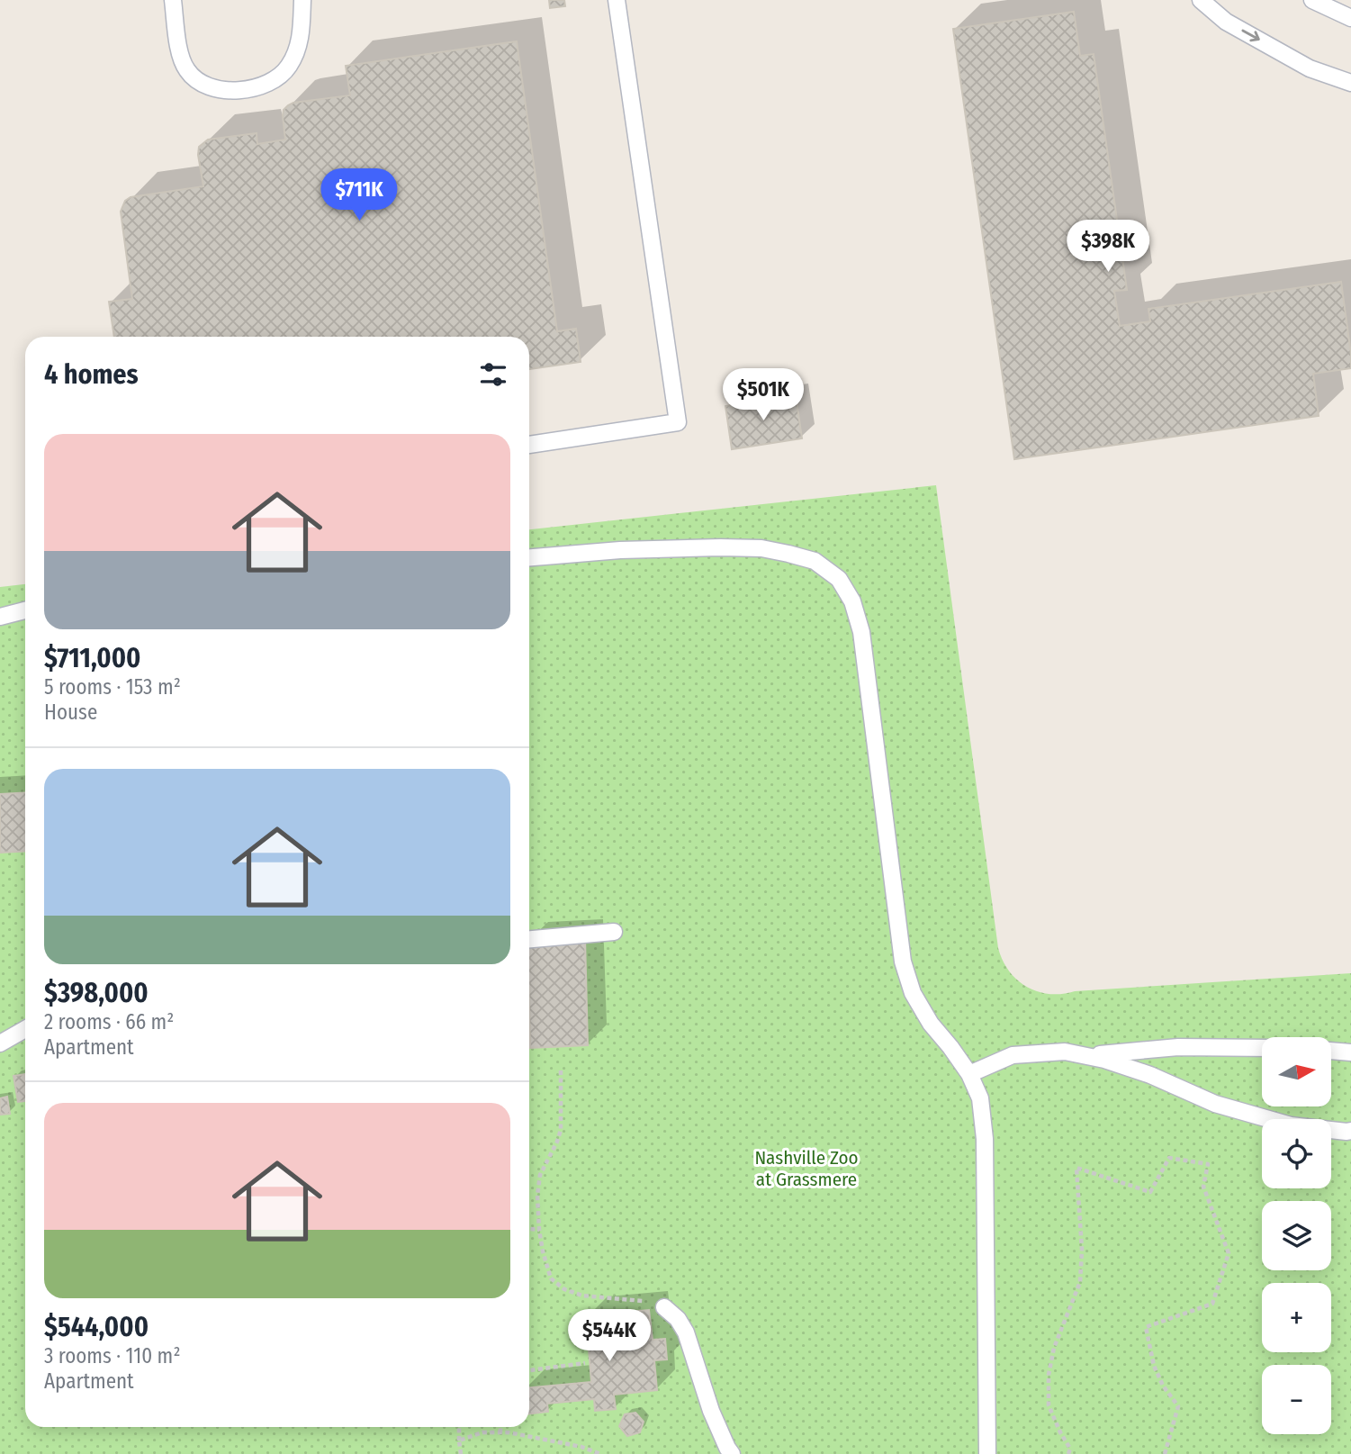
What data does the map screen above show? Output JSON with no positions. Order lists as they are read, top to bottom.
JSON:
{
  "parks": ["Nashville Zoo at Grassmere"],
  "north": "right",
  "page": {
    "price": [
      "$711K",
      "$398K",
      "$501K",
      "$544K"
    ],
    "heading": "4 homes",
    "list": [
      {
        "name": "$711,000",
        "note": "5 rooms · 153 m² · House"
      },
      {
        "name": "$398,000",
        "note": "2 rooms · 66 m² · Apartment"
      },
      {
        "name": "$544,000",
        "note": "3 rooms · 110 m² · Apartment"
      }
    ],
    "map_buttons": ["+", "−"]
  }
}
